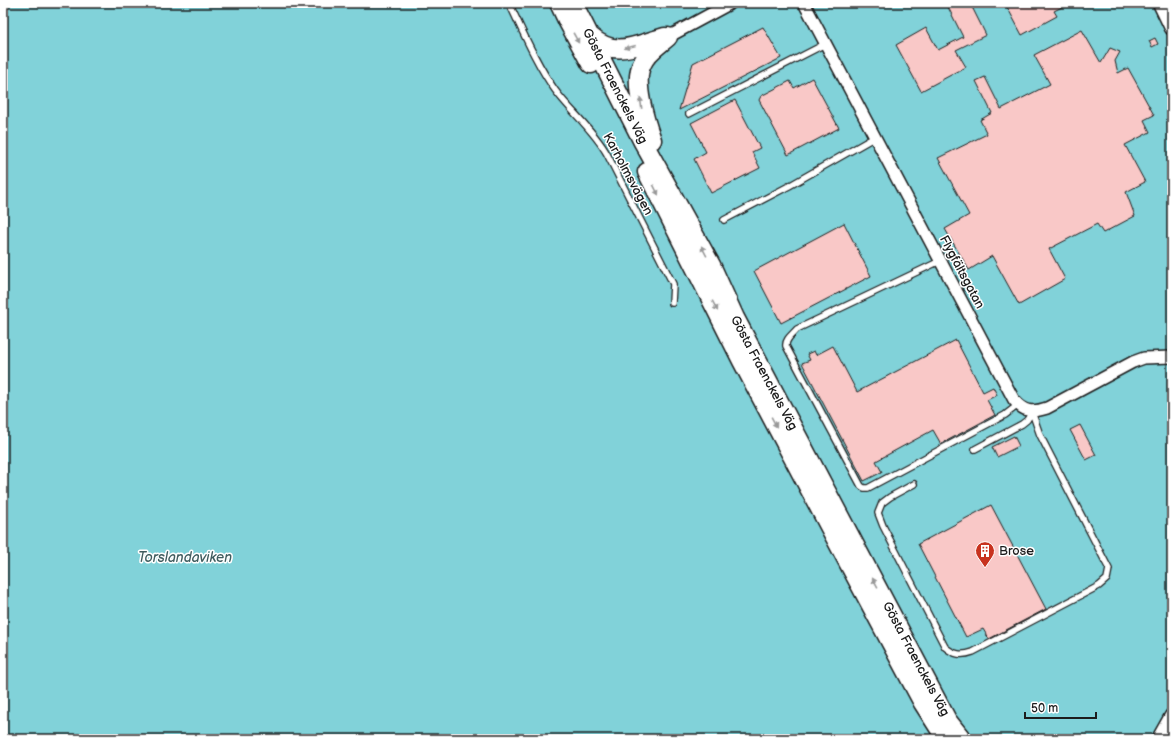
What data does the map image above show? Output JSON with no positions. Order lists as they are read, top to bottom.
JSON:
{
  "streets": {
    "main road": ["Gösta Fraenckels Väg"],
    "street": ["Flygfältsgatan"],
    "lane": ["Karholmsvägen"]
  },
  "water": ["Torslandaviken"],
  "places": {
    "building": ["Brose"]
  },
  "scale_bar": "50 m"
}
